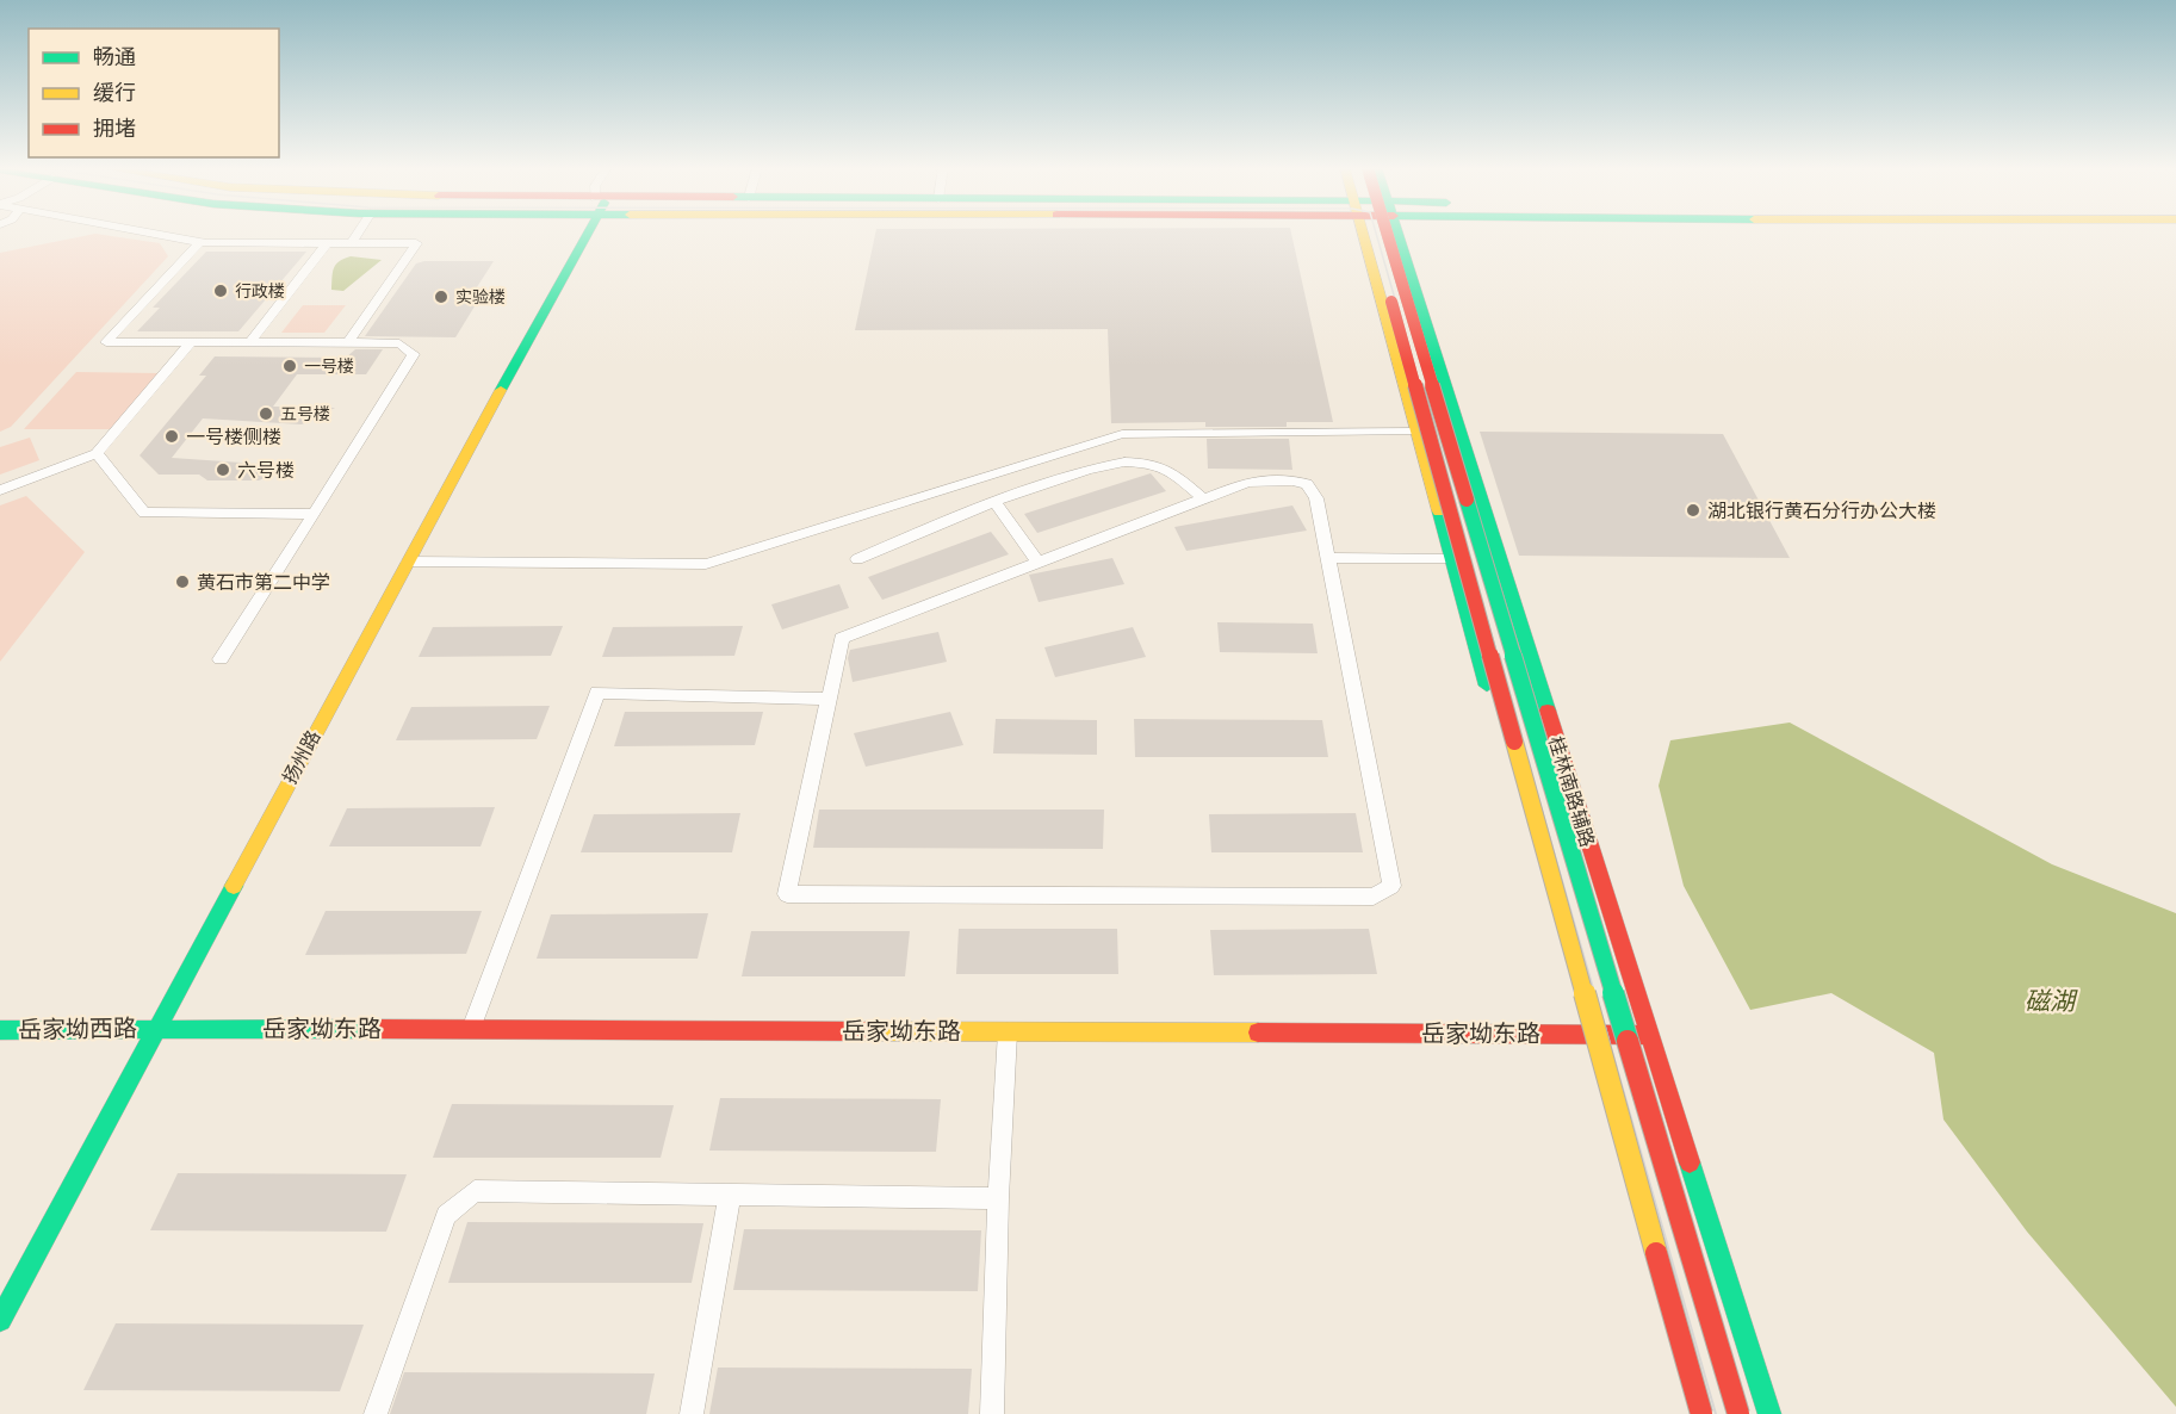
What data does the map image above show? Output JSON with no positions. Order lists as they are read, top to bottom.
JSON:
{
  "streets": {
    "main road": [
      "扬州路",
      "桂林南路辅路",
      "岳家坳西路",
      "岳家坳东路"
    ]
  },
  "crossings": [
    ["扬州路", "岳家坳西路"],
    ["扬州路", "岳家坳东路"],
    ["桂林南路辅路", "岳家坳东路"],
    ["岳家坳西路", "岳家坳东路"]
  ],
  "water": ["磁湖"],
  "places": [
    "行政楼",
    "实验楼",
    "一号楼",
    "五号楼",
    "一号楼侧楼",
    "六号楼",
    "湖北银行黄石分行办公大楼",
    "黄石市第二中学"
  ],
  "legend": ["畅通", "缓行", "拥堵"]
}
